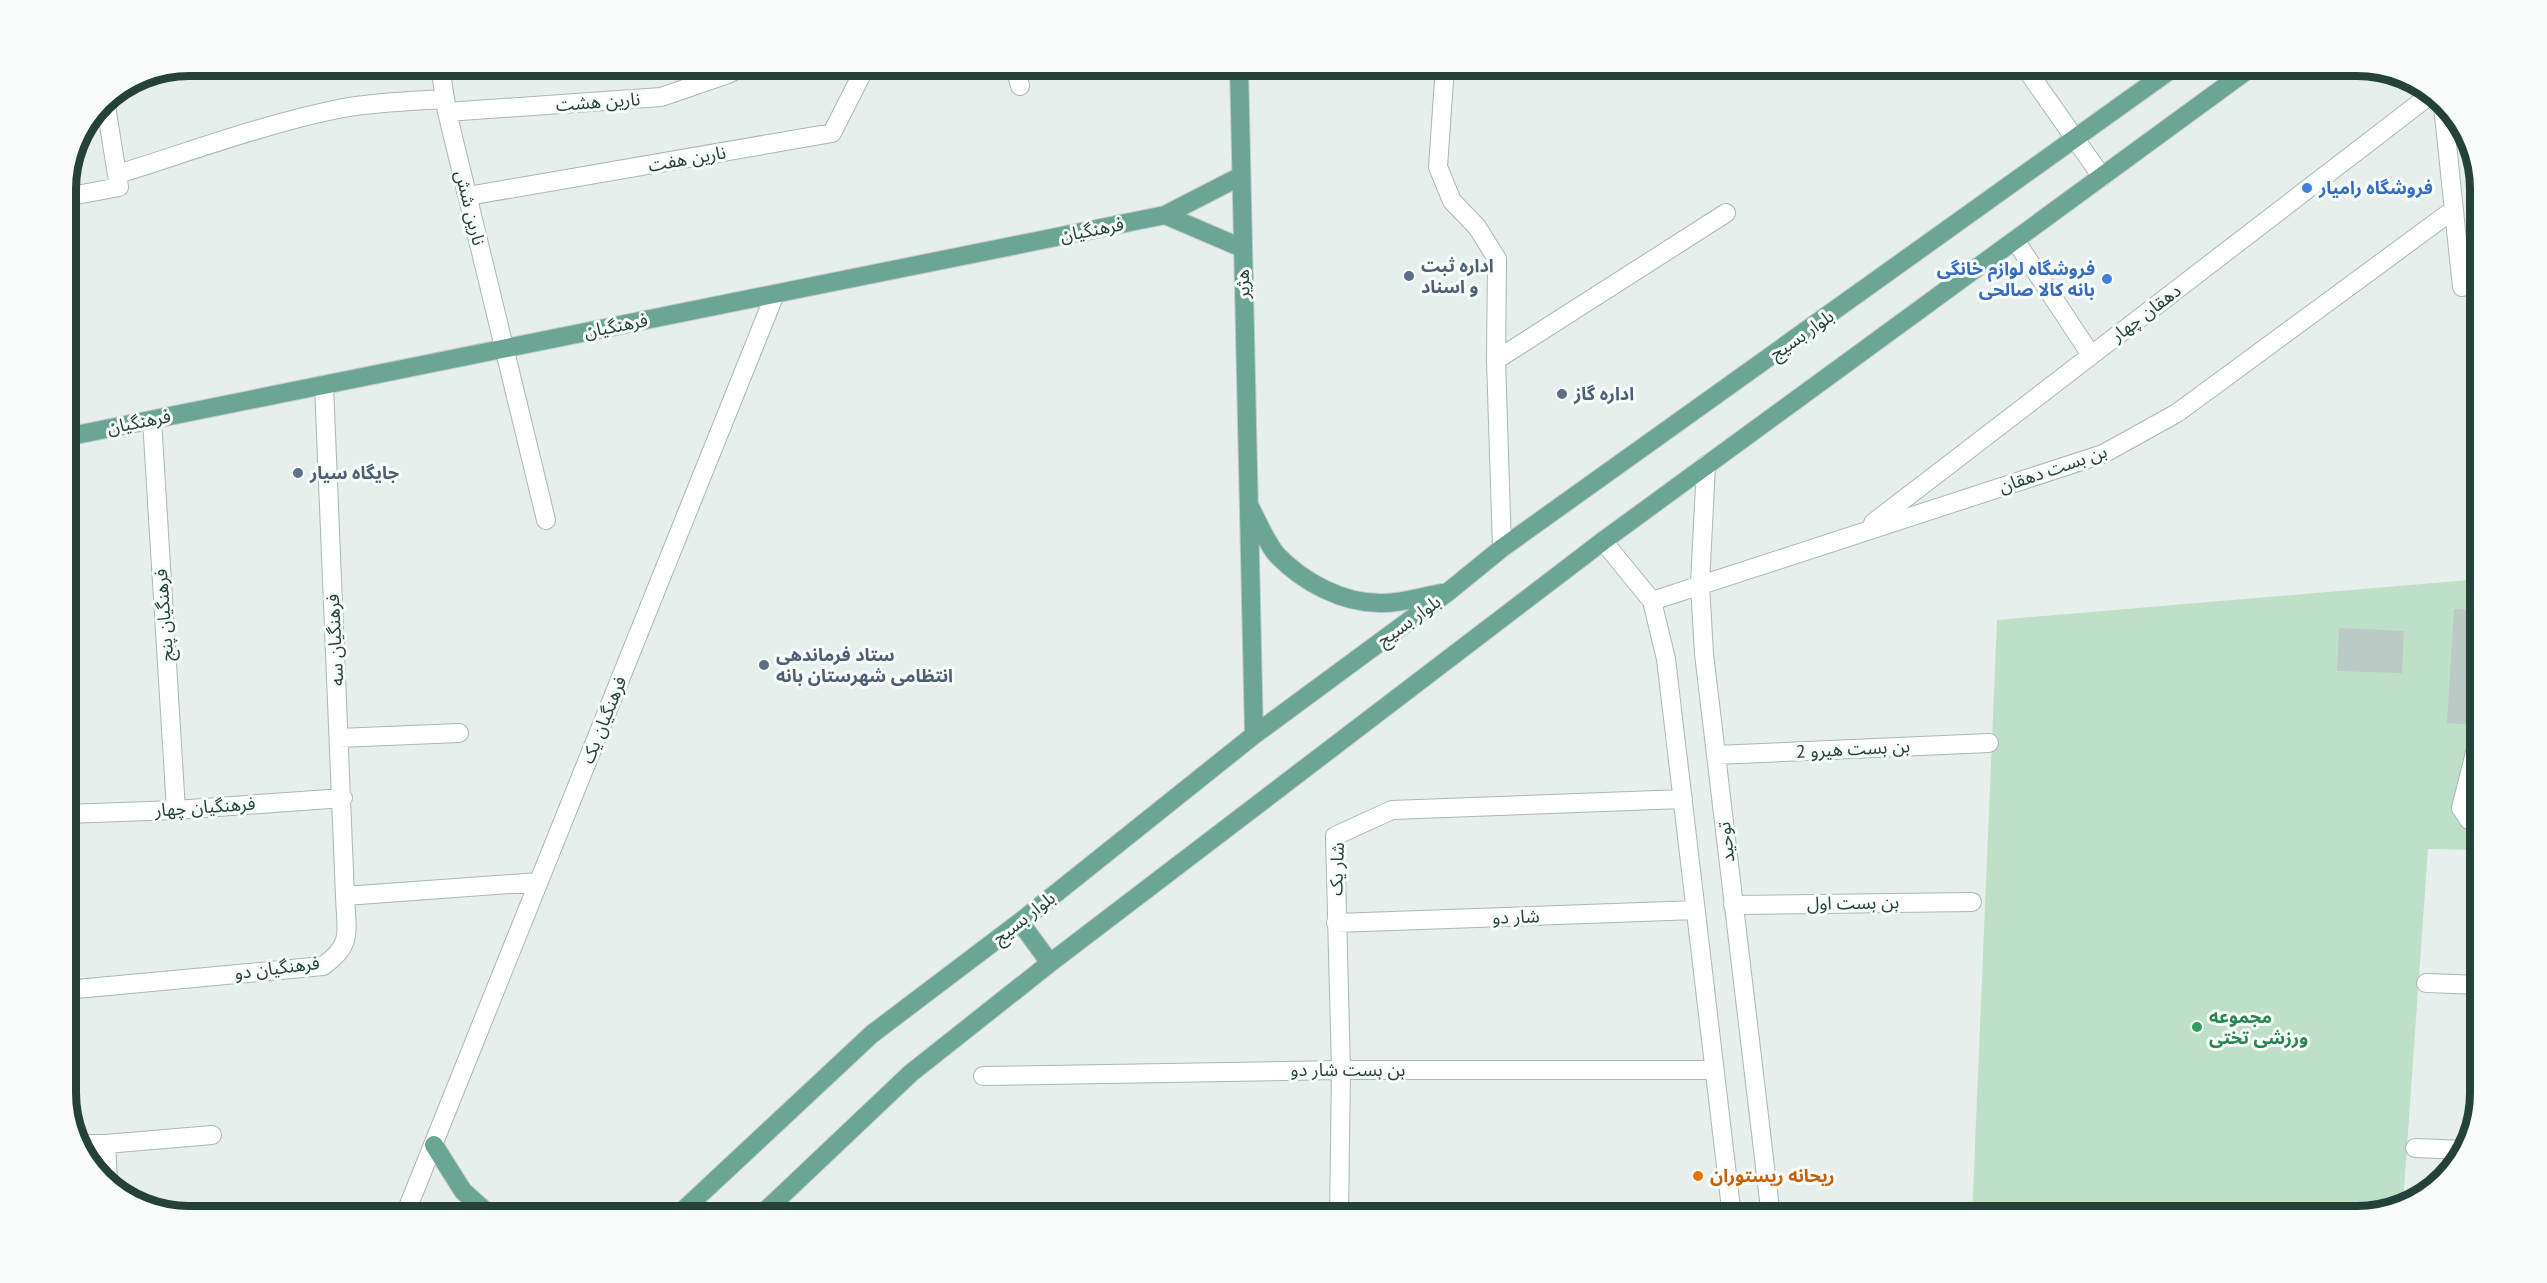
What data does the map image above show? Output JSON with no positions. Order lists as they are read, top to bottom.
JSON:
{
  "streets": {
    "main road": ["فرهنگیان", "هژیر", "بلوار بسیج"],
    "street": [
      "نارین هشت",
      "نارین هفت",
      "نارین شش",
      "دهقان چهار",
      "بن بست دهقان",
      "فرهنگیان پنج",
      "فرهنگیان سه",
      "فرهنگیان یک",
      "بن بست هیرو 2",
      "فرهنگیان چهار",
      "توحید",
      "شار یک",
      "بن بست اول",
      "شار دو",
      "فرهنگیان دو",
      "بن بست شار دو"
    ]
  },
  "crossings": [
    ["نارین هشت", "نارین شش"],
    ["نارین هفت", "نارین شش"],
    ["نارین شش", "فرهنگیان"],
    ["فرهنگیان", "هژیر"],
    ["فرهنگیان", "فرهنگیان پنج"],
    ["فرهنگیان", "فرهنگیان سه"],
    ["فرهنگیان", "فرهنگیان یک"],
    ["هژیر", "بلوار بسیج"],
    ["دهقان چهار", "بن بست دهقان"],
    ["بن بست دهقان", "توحید"],
    ["فرهنگیان پنج", "فرهنگیان چهار"],
    ["فرهنگیان سه", "فرهنگیان چهار"],
    ["فرهنگیان سه", "فرهنگیان دو"],
    ["بن بست هیرو 2", "توحید"],
    ["توحید", "شار یک"],
    ["توحید", "بن بست اول"],
    ["توحید", "شار دو"],
    ["توحید", "بن بست شار دو"],
    ["شار یک", "شار دو"],
    ["شار یک", "بن بست شار دو"]
  ],
  "places": [
    "فروشگاه رامیار",
    "اداره ثبت و اسناد",
    "فروشگاه لوازم خانگی بانه کالا صالحی",
    "اداره گاز",
    "جایگاه سیار",
    "ستاد فرماندهی انتظامی شهرستان بانه",
    "مجموعه ورزشی تختی",
    "ریحانە ریستوران"
  ]
}
